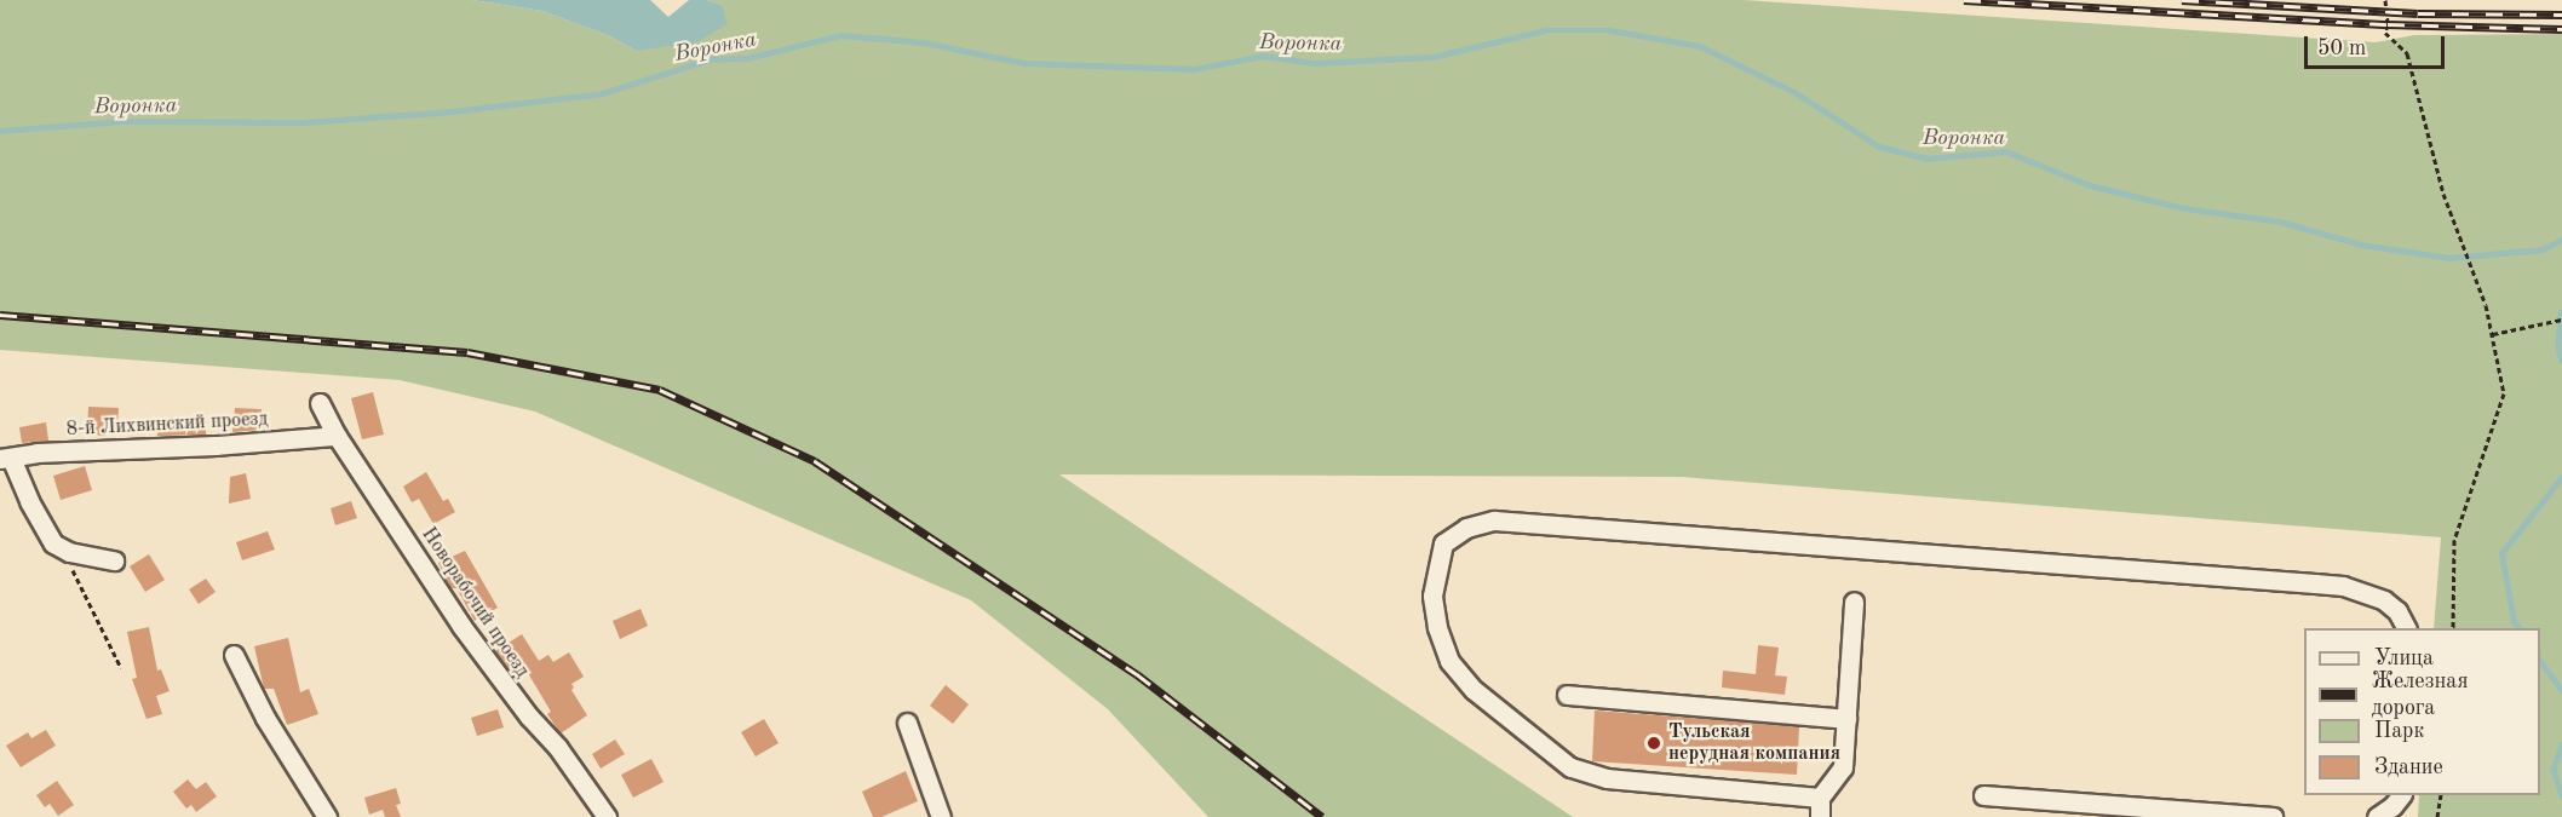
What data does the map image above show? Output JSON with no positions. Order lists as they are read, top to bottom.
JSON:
{
  "streets": {
    "street": ["8-й Лихвинский проезд", "Новорабочий проезд"]
  },
  "crossings": [
    ["8-й Лихвинский проезд", "Новорабочий проезд"]
  ],
  "water": ["Воронка"],
  "places": ["Тульская нерудная компания"],
  "legend": [
    "Улица",
    "Железная дорога",
    "Парк",
    "Здание"
  ],
  "scale_bar": "50 m"
}
